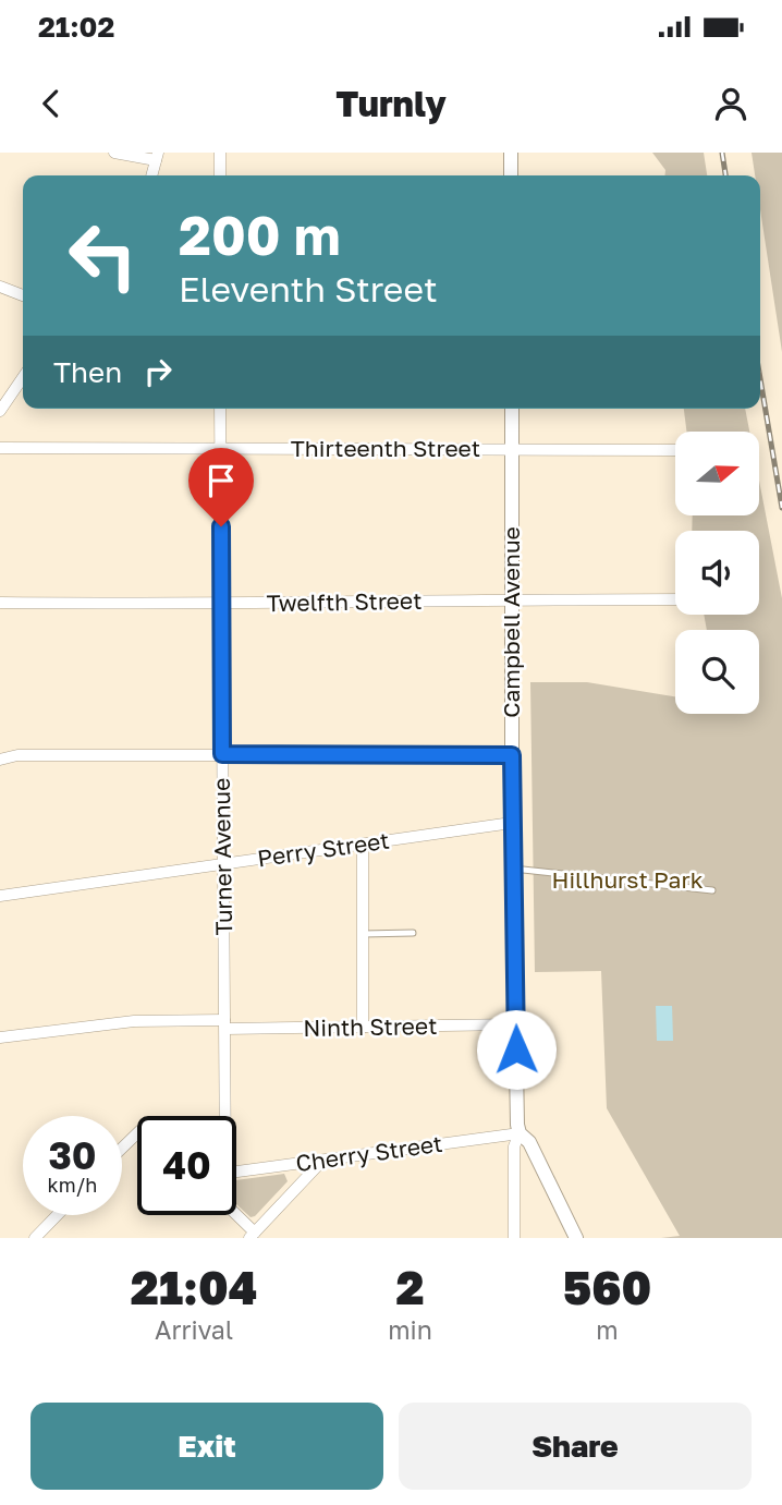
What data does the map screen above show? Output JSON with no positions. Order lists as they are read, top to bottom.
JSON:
{
  "streets": {
    "street": [
      "Thirteenth Street",
      "Twelfth Street",
      "Campbell Avenue",
      "Perry Street",
      "Turner Avenue",
      "Ninth Street",
      "Cherry Street"
    ]
  },
  "crossings": [
    ["Thirteenth Street", "Campbell Avenue"],
    ["Thirteenth Street", "Turner Avenue"],
    ["Twelfth Street", "Campbell Avenue"],
    ["Twelfth Street", "Turner Avenue"],
    ["Campbell Avenue", "Perry Street"],
    ["Campbell Avenue", "Ninth Street"],
    ["Campbell Avenue", "Cherry Street"],
    ["Perry Street", "Turner Avenue"],
    ["Turner Avenue", "Ninth Street"]
  ],
  "parks": ["Hillhurst Park"],
  "north": "right",
  "page": {
    "status": "21:02",
    "header": "Turnly",
    "turn": ["200 m", "Eleventh Street"],
    "then": "Then",
    "speed": "30 km/h",
    "limit": "40",
    "eta": [
      "21:04",
      "Arrival",
      "2",
      "min",
      "560",
      "m"
    ],
    "buttons": ["Exit", "Share"]
  }
}
